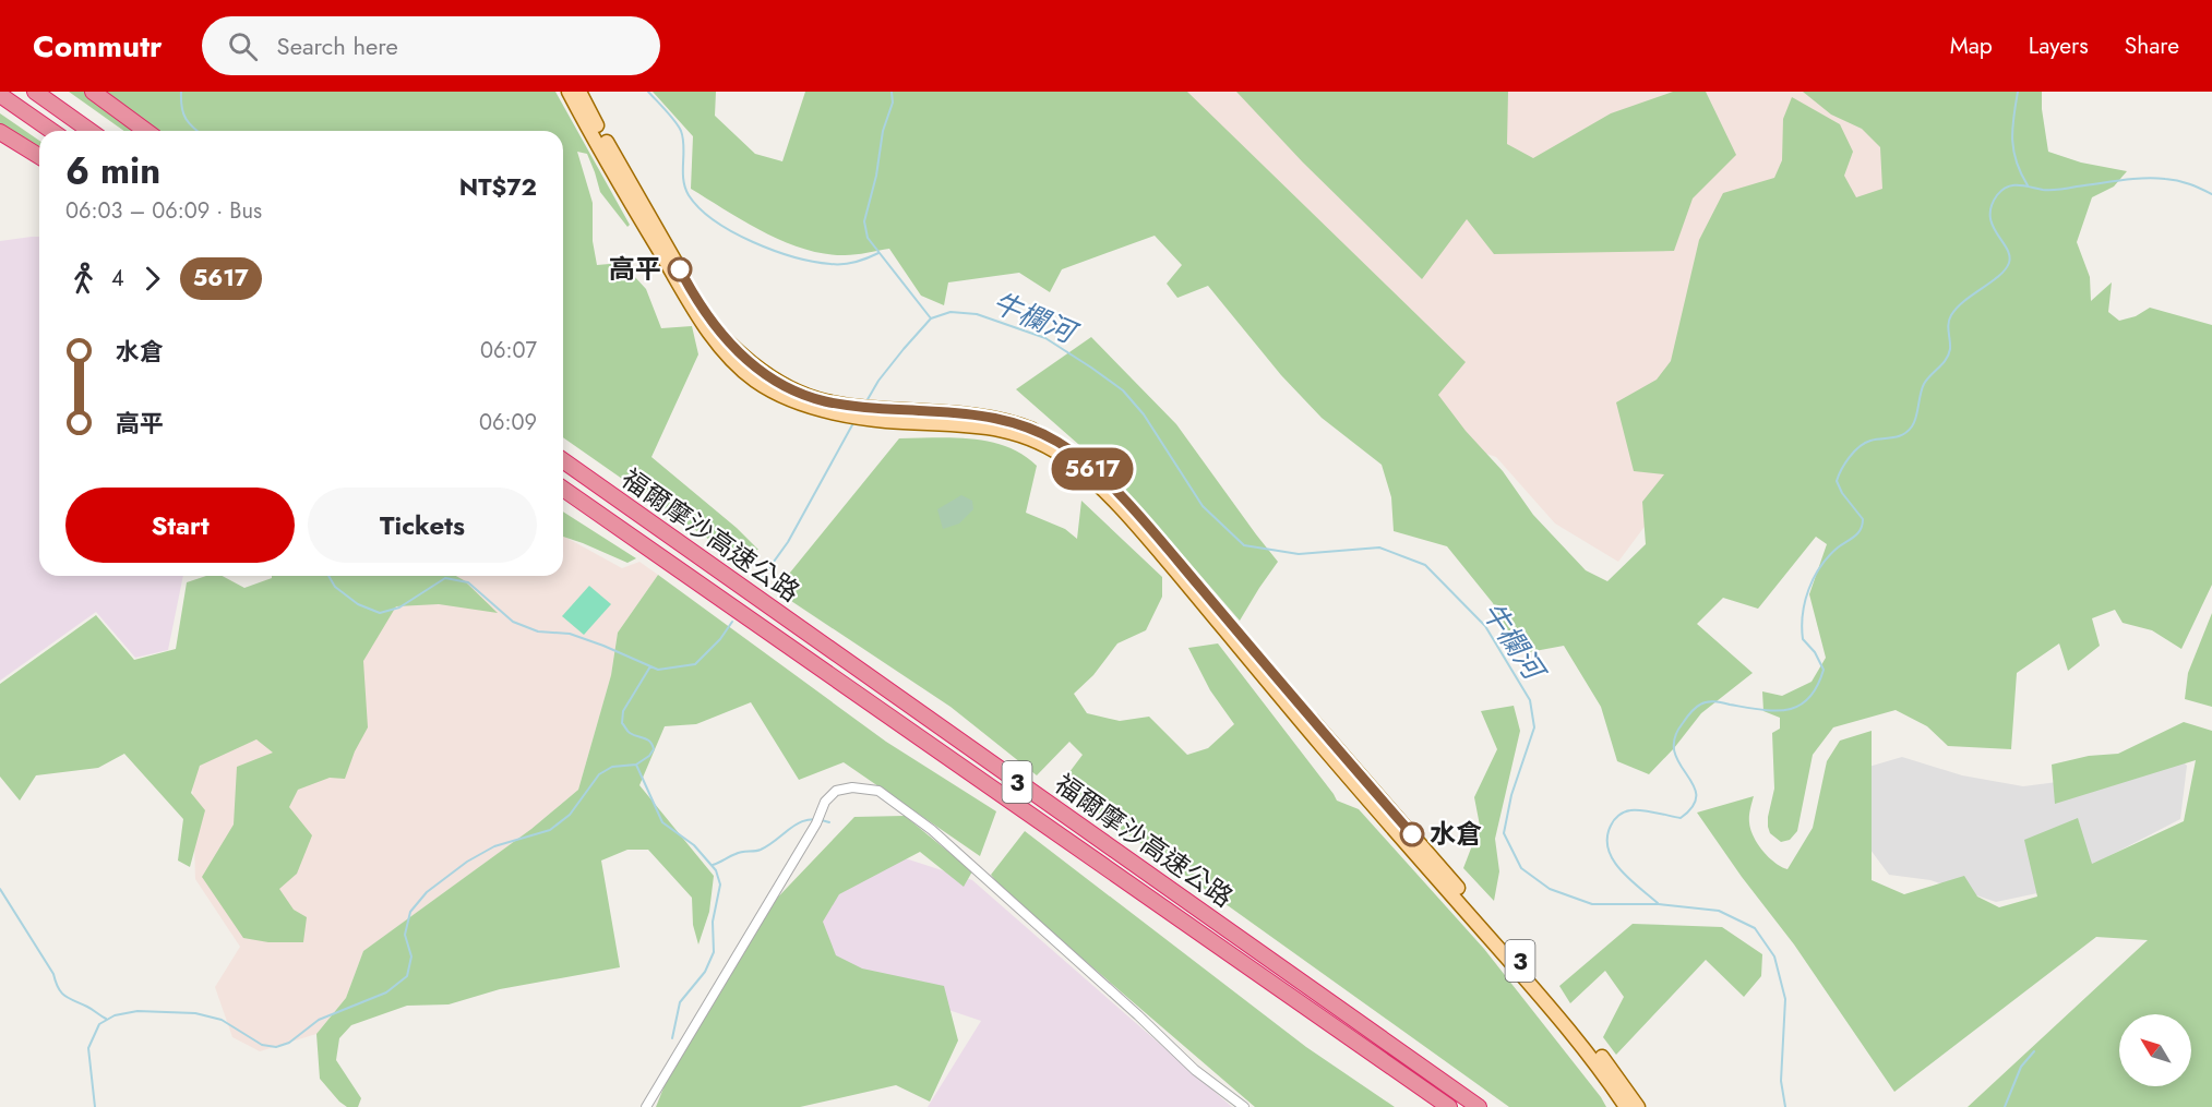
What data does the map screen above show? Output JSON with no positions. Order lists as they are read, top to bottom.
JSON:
{
  "streets": {
    "highway": ["福爾摩沙高速公路", "3"]
  },
  "water": ["牛欄河"],
  "places": ["高平", "水倉"],
  "lines": ["bus line 5617"],
  "north": "top left",
  "page": {
    "header": "Commutr",
    "search": "Search here",
    "nav": ["Map", "Layers", "Share"],
    "on_map": "5617",
    "heading": ["6 min", "06:03 – 06:09 · Bus", "NT$72"],
    "legs": ["4", "5617"],
    "list": [
      {
        "name": "水倉",
        "value": "06:07"
      },
      {
        "name": "高平",
        "value": "06:09"
      }
    ],
    "buttons": ["Start", "Tickets"]
  }
}
